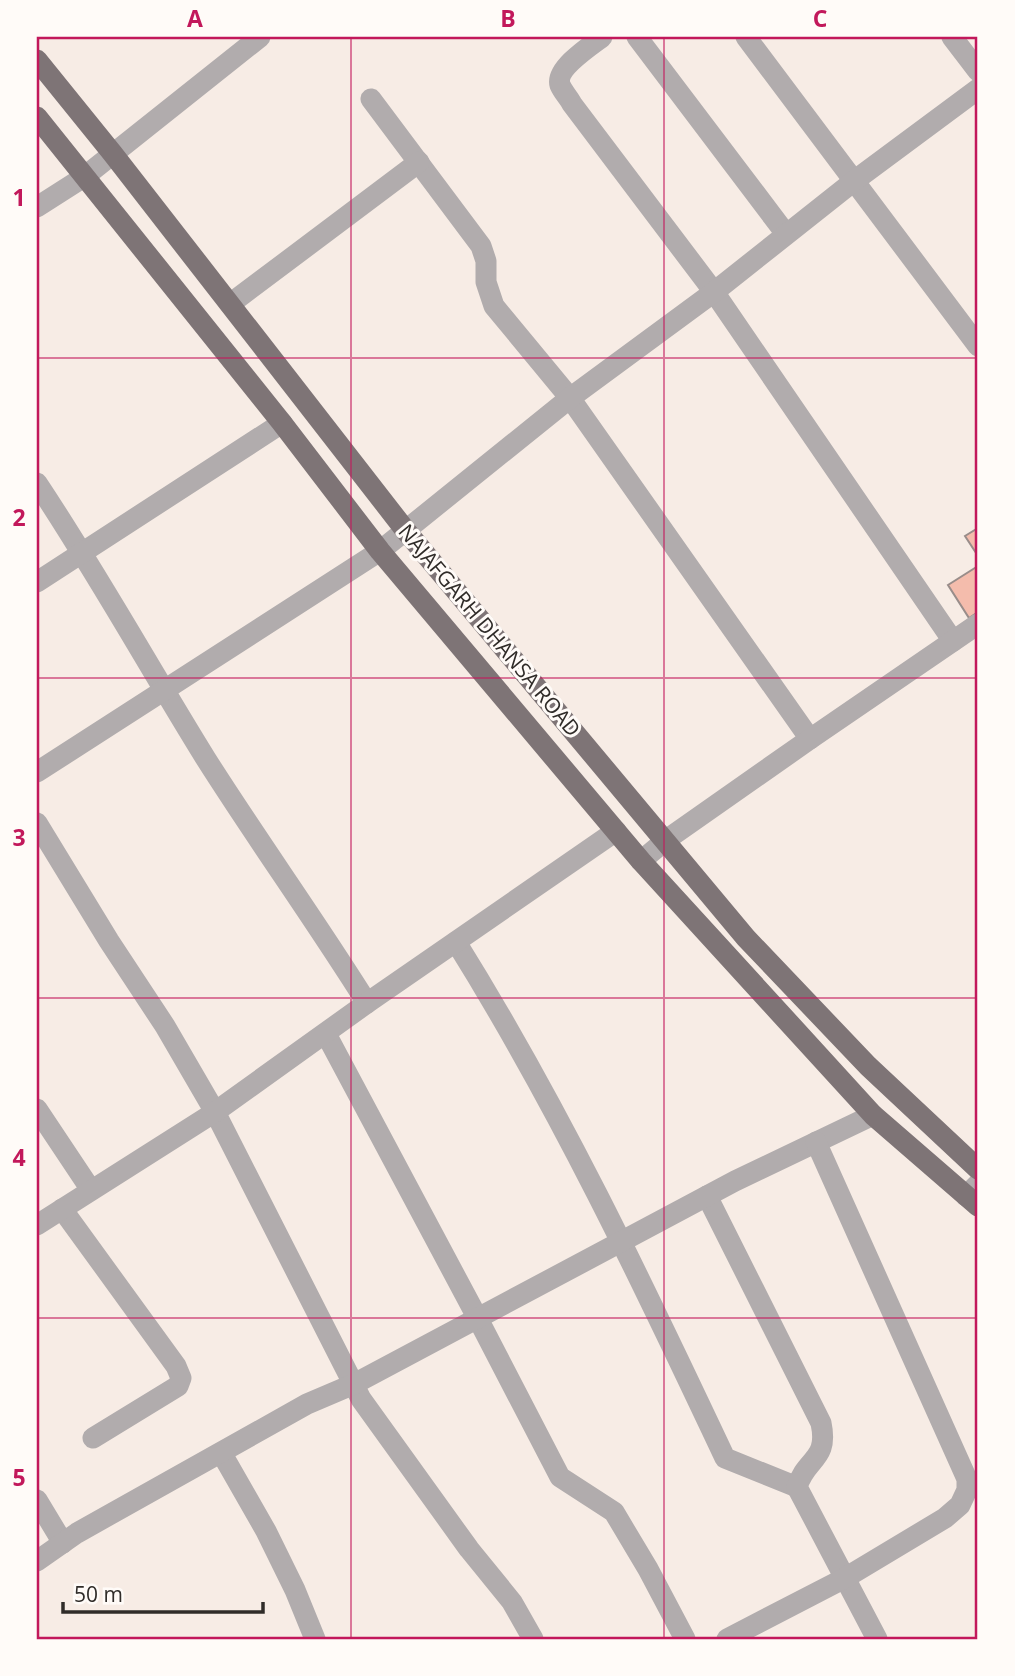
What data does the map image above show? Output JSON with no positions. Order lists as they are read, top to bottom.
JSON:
{
  "streets": {
    "main road": ["NAJAFGARH DHANSA ROAD"]
  },
  "scale_bar": "50 m",
  "grid": {
    "columns": ["A", "B", "C"],
    "rows": [
      "1",
      "2",
      "3",
      "4",
      "5"
    ]
  }
}
